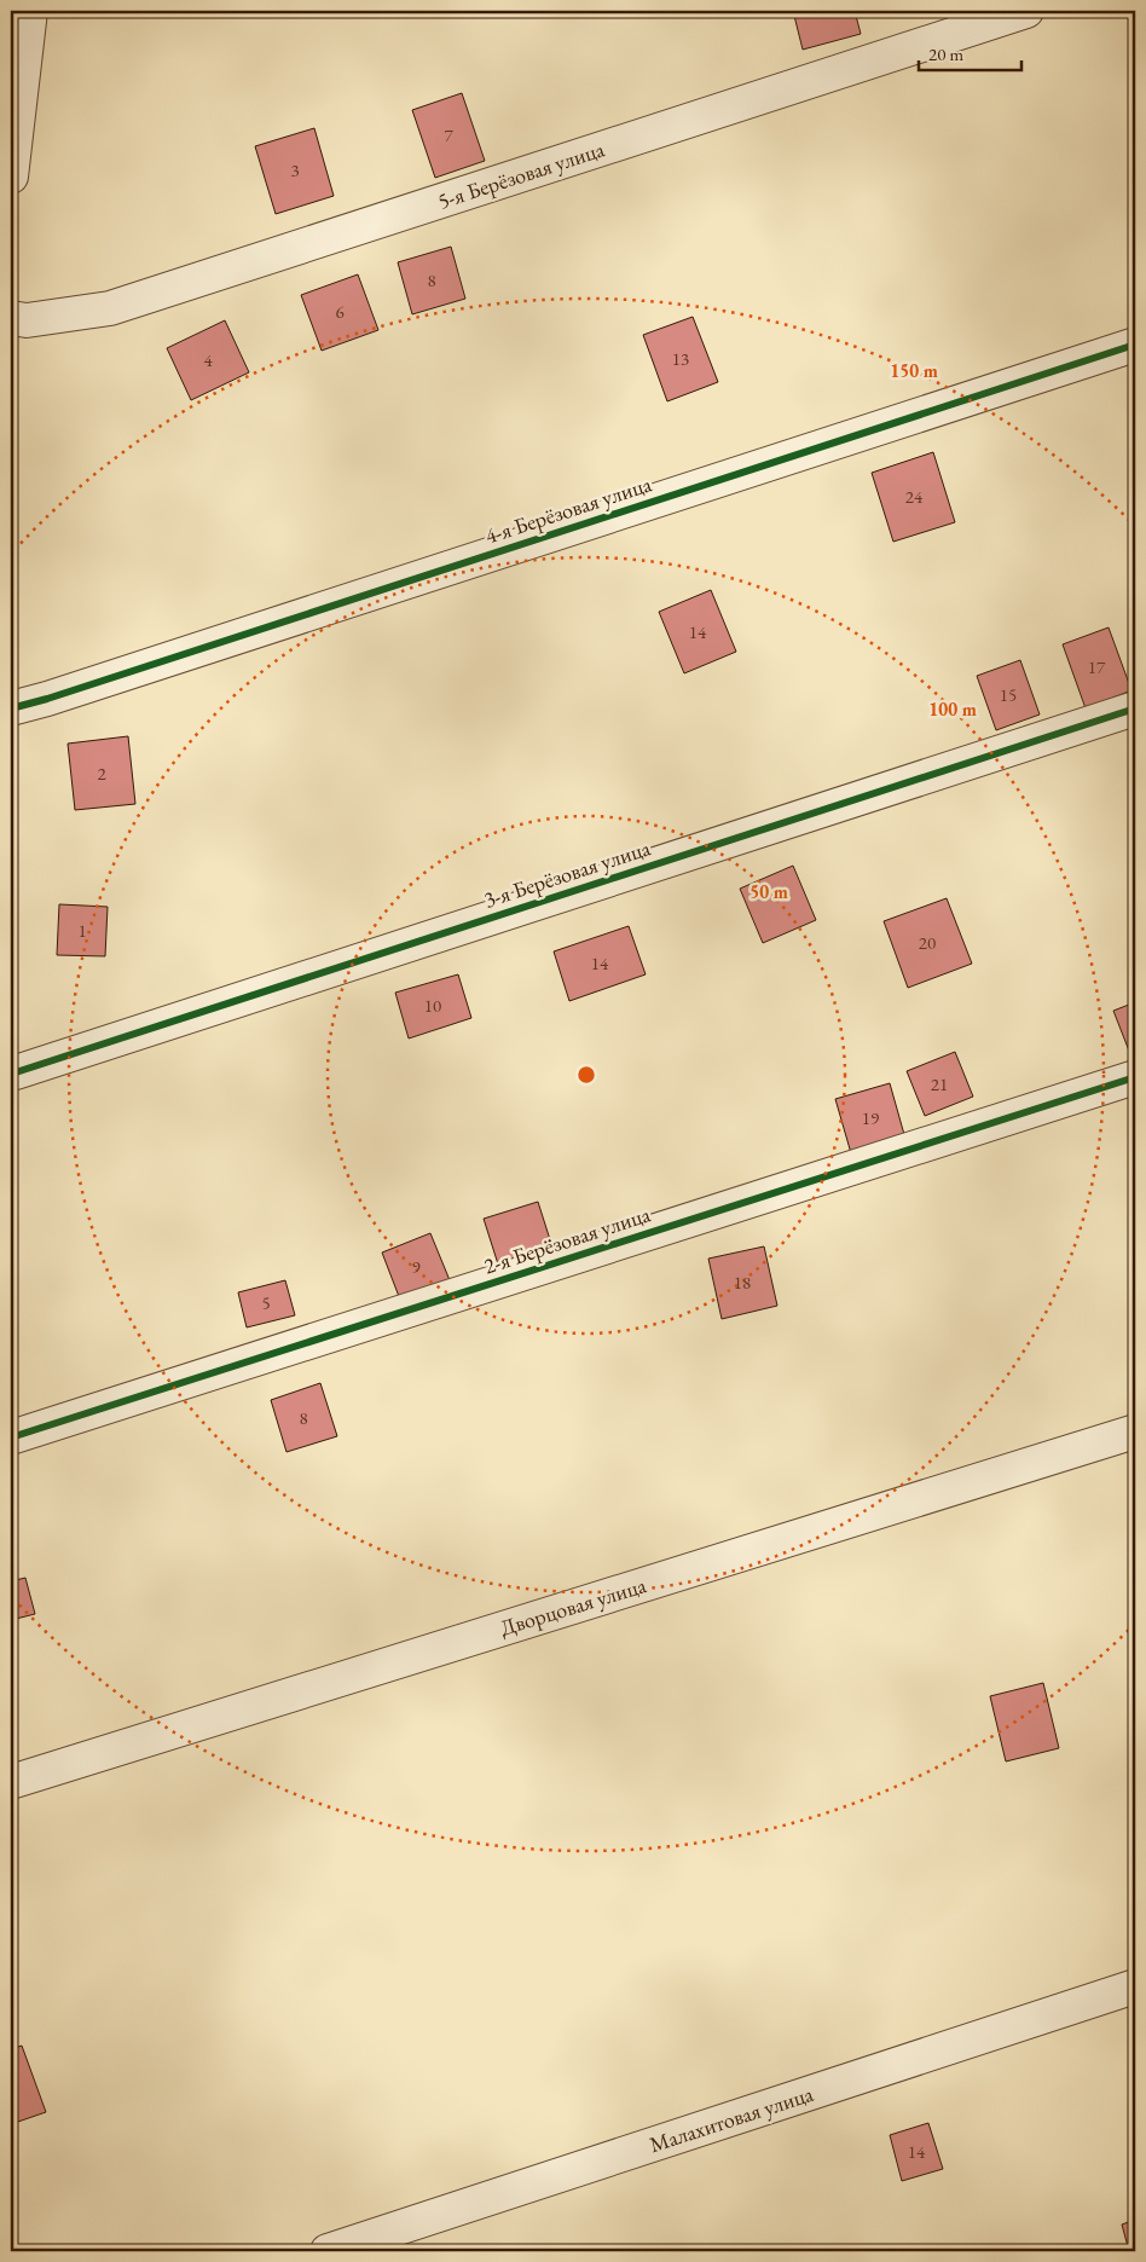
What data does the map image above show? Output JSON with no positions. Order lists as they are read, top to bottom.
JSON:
{
  "streets": {
    "street": [
      "5-я Берёзовая улица",
      "4-я Берёзовая улица",
      "3-я Берёзовая улица",
      "2-я Берёзовая улица",
      "Дворцовая улица",
      "Малахитовая улица"
    ]
  },
  "house_numbers": [
    "7",
    "3",
    "8",
    "6",
    "13",
    "4",
    "24",
    "14",
    "17",
    "15",
    "2",
    "1",
    "20",
    "14",
    "10",
    "21",
    "19",
    "9",
    "18",
    "5",
    "8",
    "14"
  ],
  "scale_bar": "20 m",
  "rings": ["150 m", "100 m", "50 m"]
}
